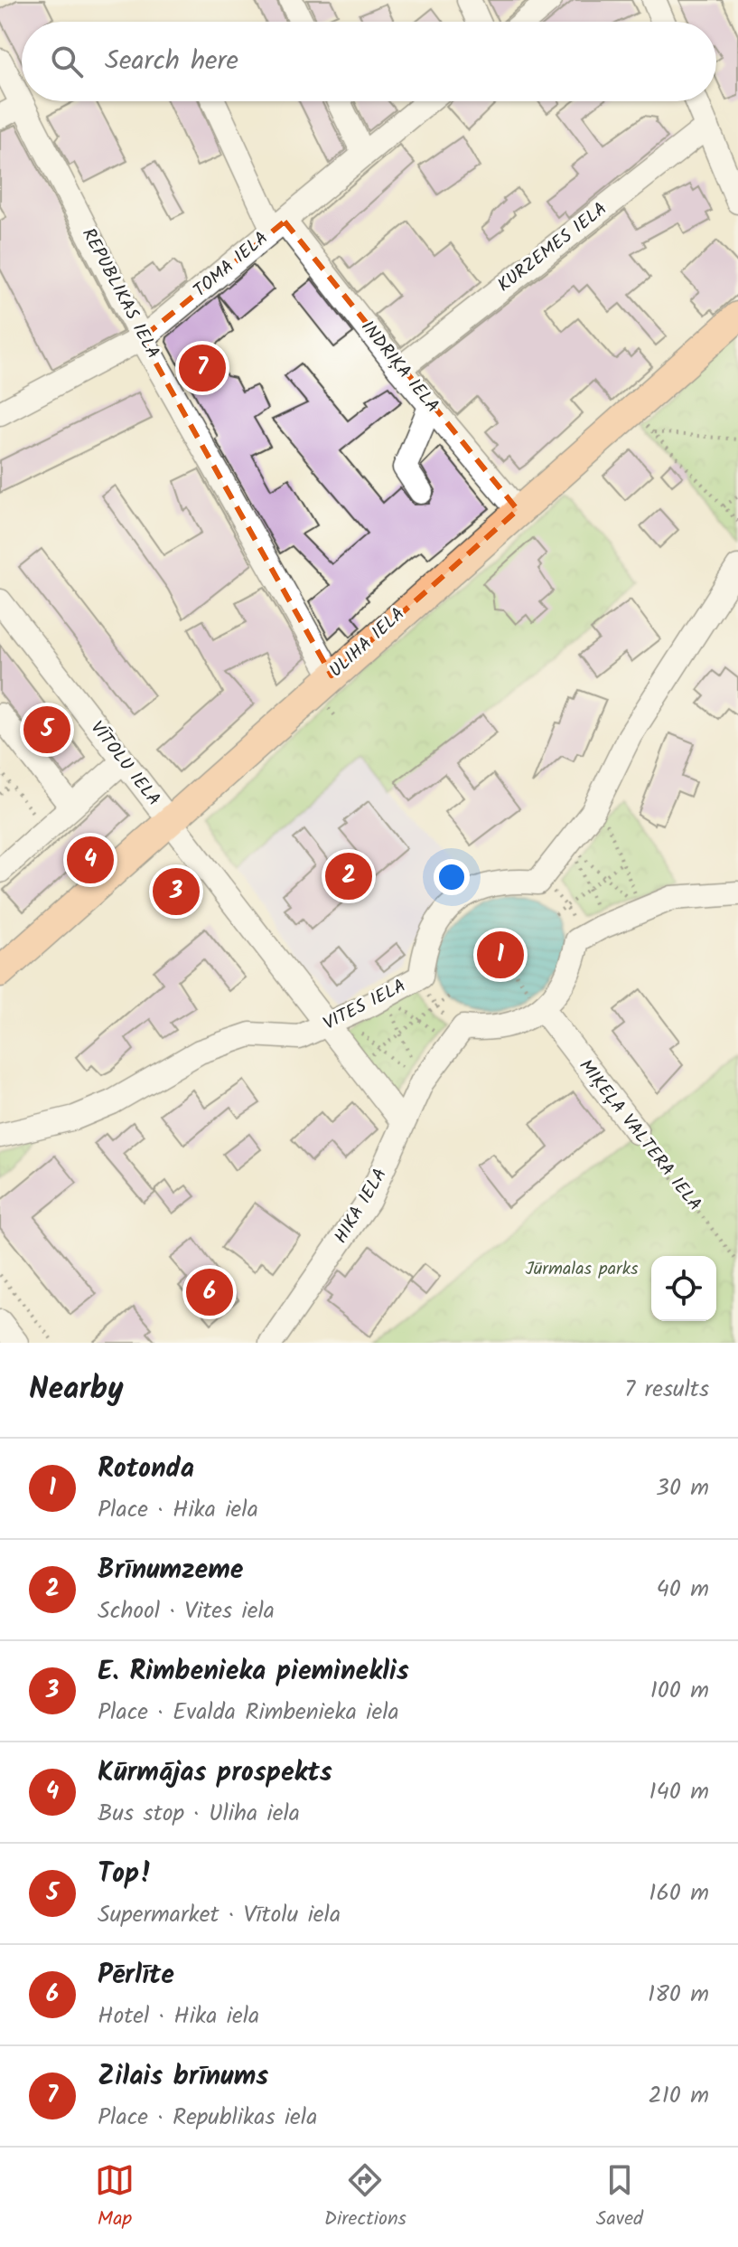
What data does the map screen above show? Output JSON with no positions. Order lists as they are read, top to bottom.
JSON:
{
  "streets": {
    "main road": ["ULIHA IELA"],
    "street": [
      "KURZEMES IELA",
      "TOMA IELA",
      "REPUBLIKAS IELA",
      "INDRIĶA IELA",
      "VĪTOLU IELA",
      "VITES IELA",
      "MIĶEĻA VALTERA IELA",
      "HIKA IELA"
    ]
  },
  "crossings": [
    ["KURZEMES IELA", "INDRIĶA IELA"],
    ["TOMA IELA", "REPUBLIKAS IELA"],
    ["TOMA IELA", "INDRIĶA IELA"],
    ["REPUBLIKAS IELA", "ULIHA IELA"],
    ["INDRIĶA IELA", "ULIHA IELA"],
    ["ULIHA IELA", "VĪTOLU IELA"],
    ["VĪTOLU IELA", "VITES IELA"],
    ["VĪTOLU IELA", "HIKA IELA"]
  ],
  "parks": ["Jūrmalas parks"],
  "page": {
    "search": "Search here",
    "pins": [
      "7",
      "5",
      "4",
      "2",
      "3",
      "1",
      "6"
    ],
    "heading": ["Nearby", "7 results"],
    "list": [
      {
        "mark": "1",
        "name": "Rotonda",
        "note": "Place · Hika iela",
        "value": "30 m"
      },
      {
        "mark": "2",
        "name": "Brīnumzeme",
        "note": "School · Vites iela",
        "value": "40 m"
      },
      {
        "mark": "3",
        "name": "E. Rimbenieka piemineklis",
        "note": "Place · Evalda Rimbenieka iela",
        "value": "100 m"
      },
      {
        "mark": "4",
        "name": "Kūrmājas prospekts",
        "note": "Bus stop · Uliha iela",
        "value": "140 m"
      },
      {
        "mark": "5",
        "name": "Top!",
        "note": "Supermarket · Vītolu iela",
        "value": "160 m"
      },
      {
        "mark": "6",
        "name": "Pērlīte",
        "note": "Hotel · Hika iela",
        "value": "180 m"
      },
      {
        "mark": "7",
        "name": "Zilais brīnums",
        "note": "Place · Republikas iela",
        "value": "210 m"
      }
    ],
    "nav": ["Map", "Directions", "Saved"]
  }
}
